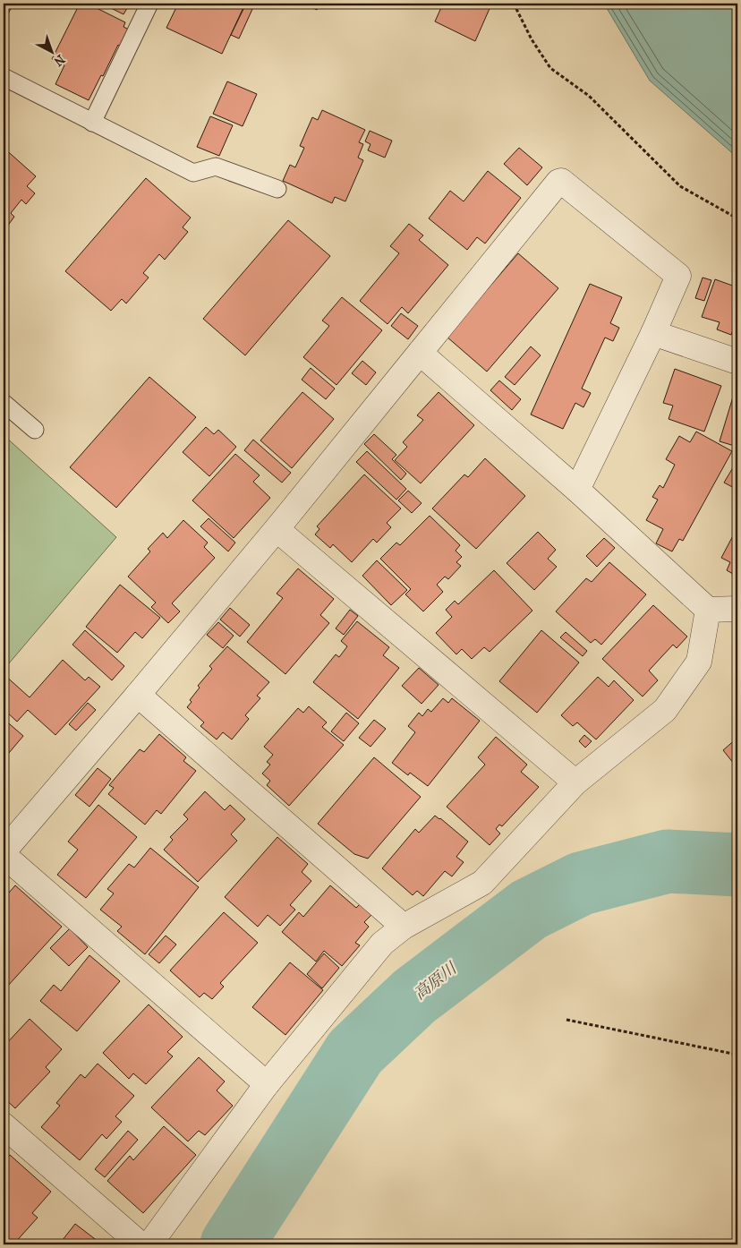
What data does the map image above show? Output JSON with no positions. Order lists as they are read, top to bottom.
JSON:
{
  "water": ["高原川"],
  "north": "bottom right"
}
